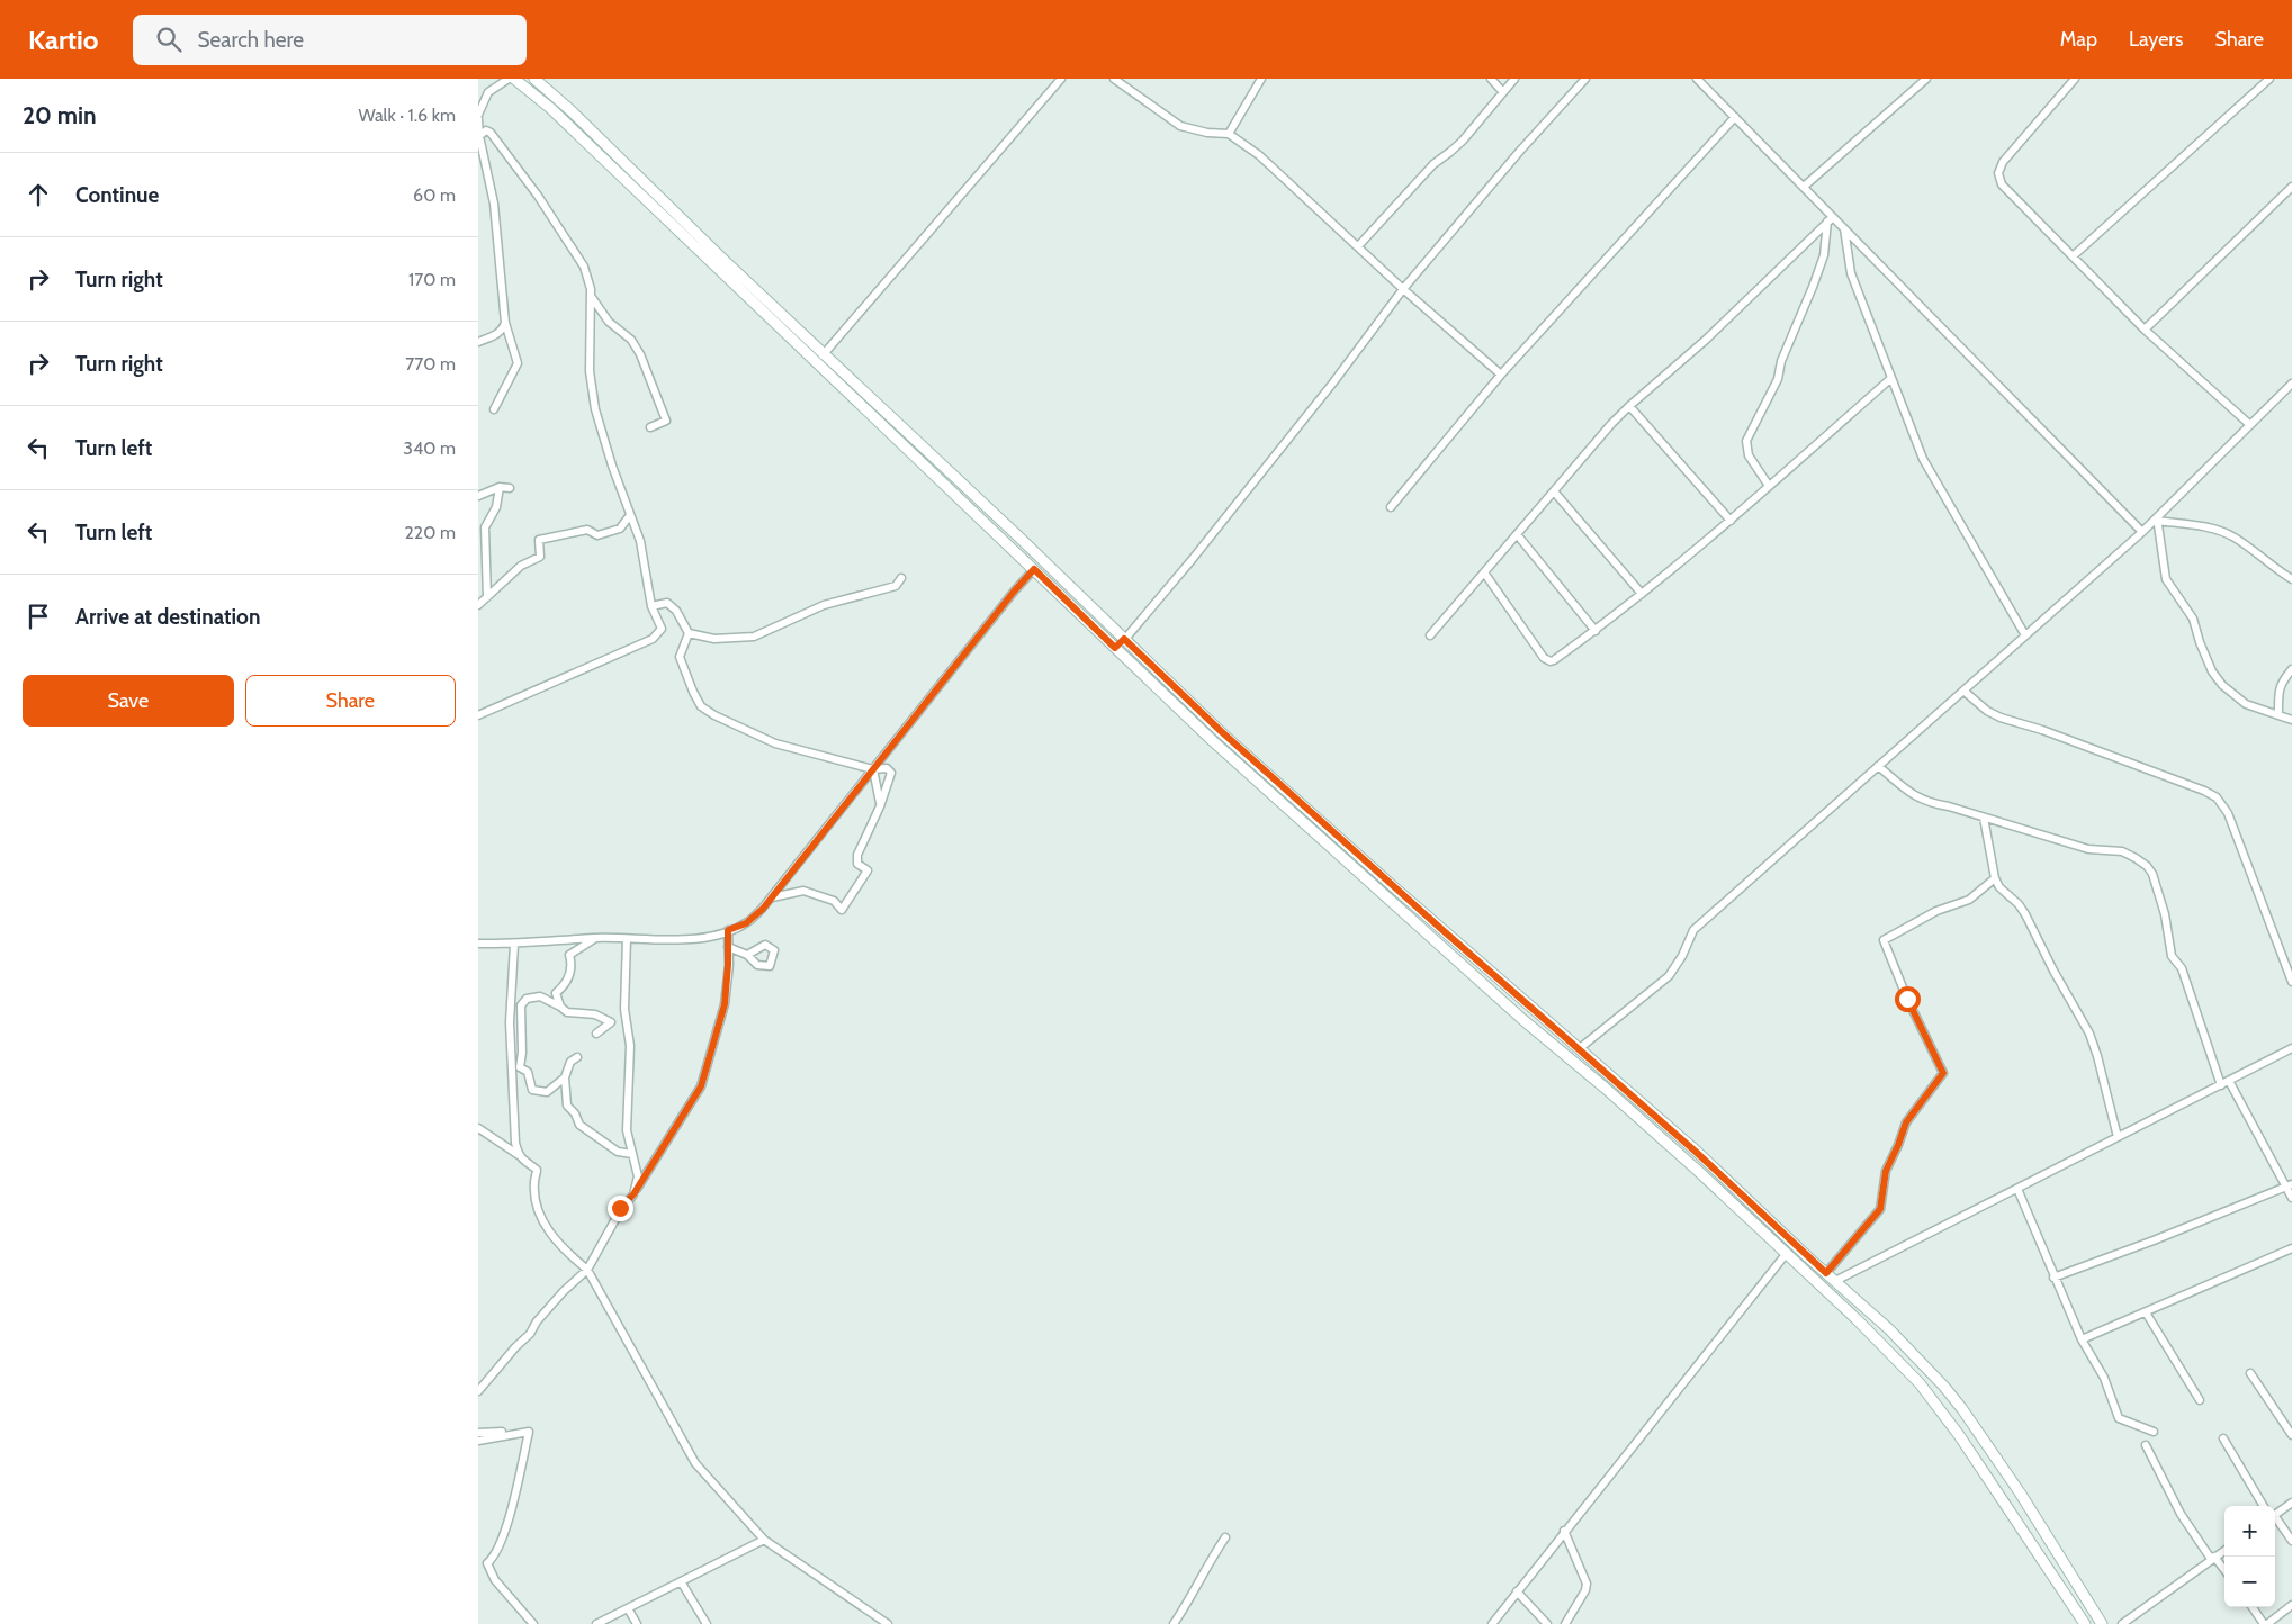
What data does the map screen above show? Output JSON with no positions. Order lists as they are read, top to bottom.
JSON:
{
  "page": {
    "header": "Kartio",
    "search": "Search here",
    "nav": ["Map", "Layers", "Share"],
    "heading": ["20 min", "Walk · 1.6 km"],
    "list": [
      ["Continue", "60 m"],
      ["Turn right", "170 m"],
      ["Turn right", "770 m"],
      ["Turn left", "340 m"],
      ["Turn left", "220 m"],
      "Arrive at destination"
    ],
    "buttons": ["Save", "Share"],
    "map_buttons": ["+", "−"]
  }
}
